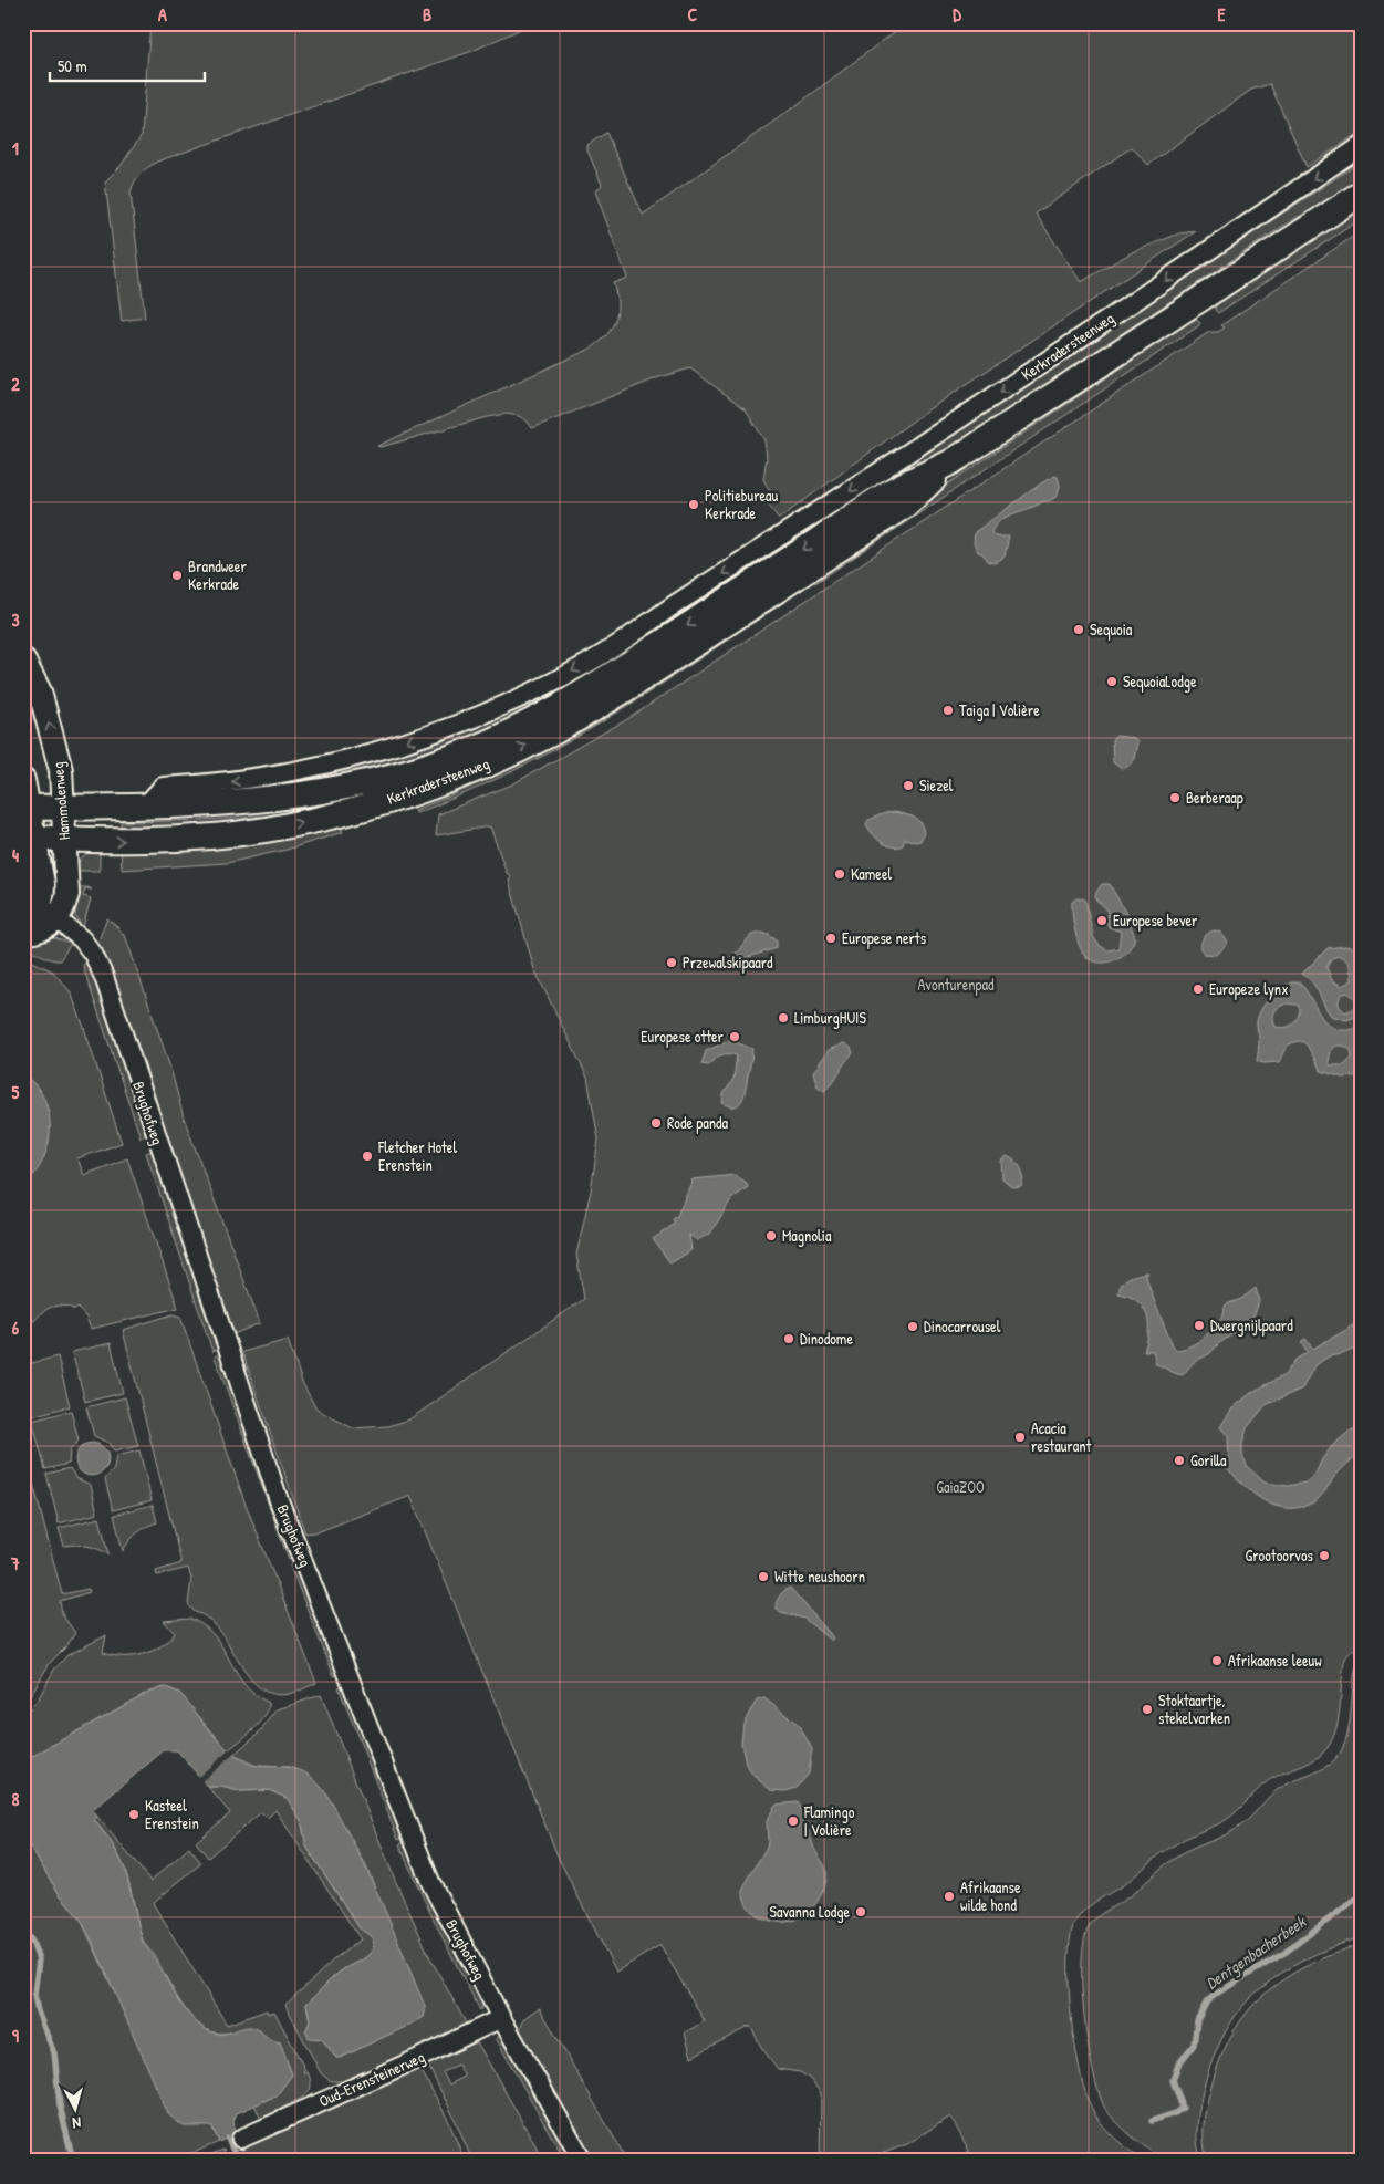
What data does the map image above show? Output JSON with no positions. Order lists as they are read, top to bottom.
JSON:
{
  "streets": {
    "main road": ["Kerkradersteenweg"],
    "street": ["Hammolenweg", "Brughofweg", "Oud-Erensteinerweg"]
  },
  "crossings": [
    ["Kerkradersteenweg", "Hammolenweg"],
    ["Hammolenweg", "Brughofweg"],
    ["Brughofweg", "Oud-Erensteinerweg"]
  ],
  "one_way": ["Hammolenweg"],
  "water": ["Dentgenbacherbeek"],
  "parks": ["Avonturenpad", "GaiaZOO"],
  "places": [
    "Politiebureau Kerkrade",
    "Brandweer Kerkrade",
    "Sequoia",
    "SequoiaLodge",
    "Taiga | Volière",
    "Siezel",
    "Berberaap",
    "Kameel",
    "Europese bever",
    "Europese nerts",
    "Przewalskipaard",
    "Europeze lynx",
    "LimburgHUIS",
    "Europese otter",
    "Rode panda",
    "Fletcher Hotel Erenstein",
    "Magnolia",
    "Dwergnijlpaard",
    "Dinocarrousel",
    "Dinodome",
    "Acacia restaurant",
    "Gorilla",
    "Grootoorvos",
    "Witte neushoorn",
    "Afrikaanse leeuw",
    "Stoktaartje, stekelvarken",
    "Kasteel Erenstein",
    "Flamingo | Volière",
    "Afrikaanse wilde hond",
    "Savanna Lodge"
  ],
  "scale_bar": "50 m",
  "north": "bottom",
  "grid": {
    "columns": [
      "A",
      "B",
      "C",
      "D",
      "E"
    ],
    "rows": [
      "1",
      "2",
      "3",
      "4",
      "5",
      "6",
      "7",
      "8",
      "9"
    ]
  }
}
